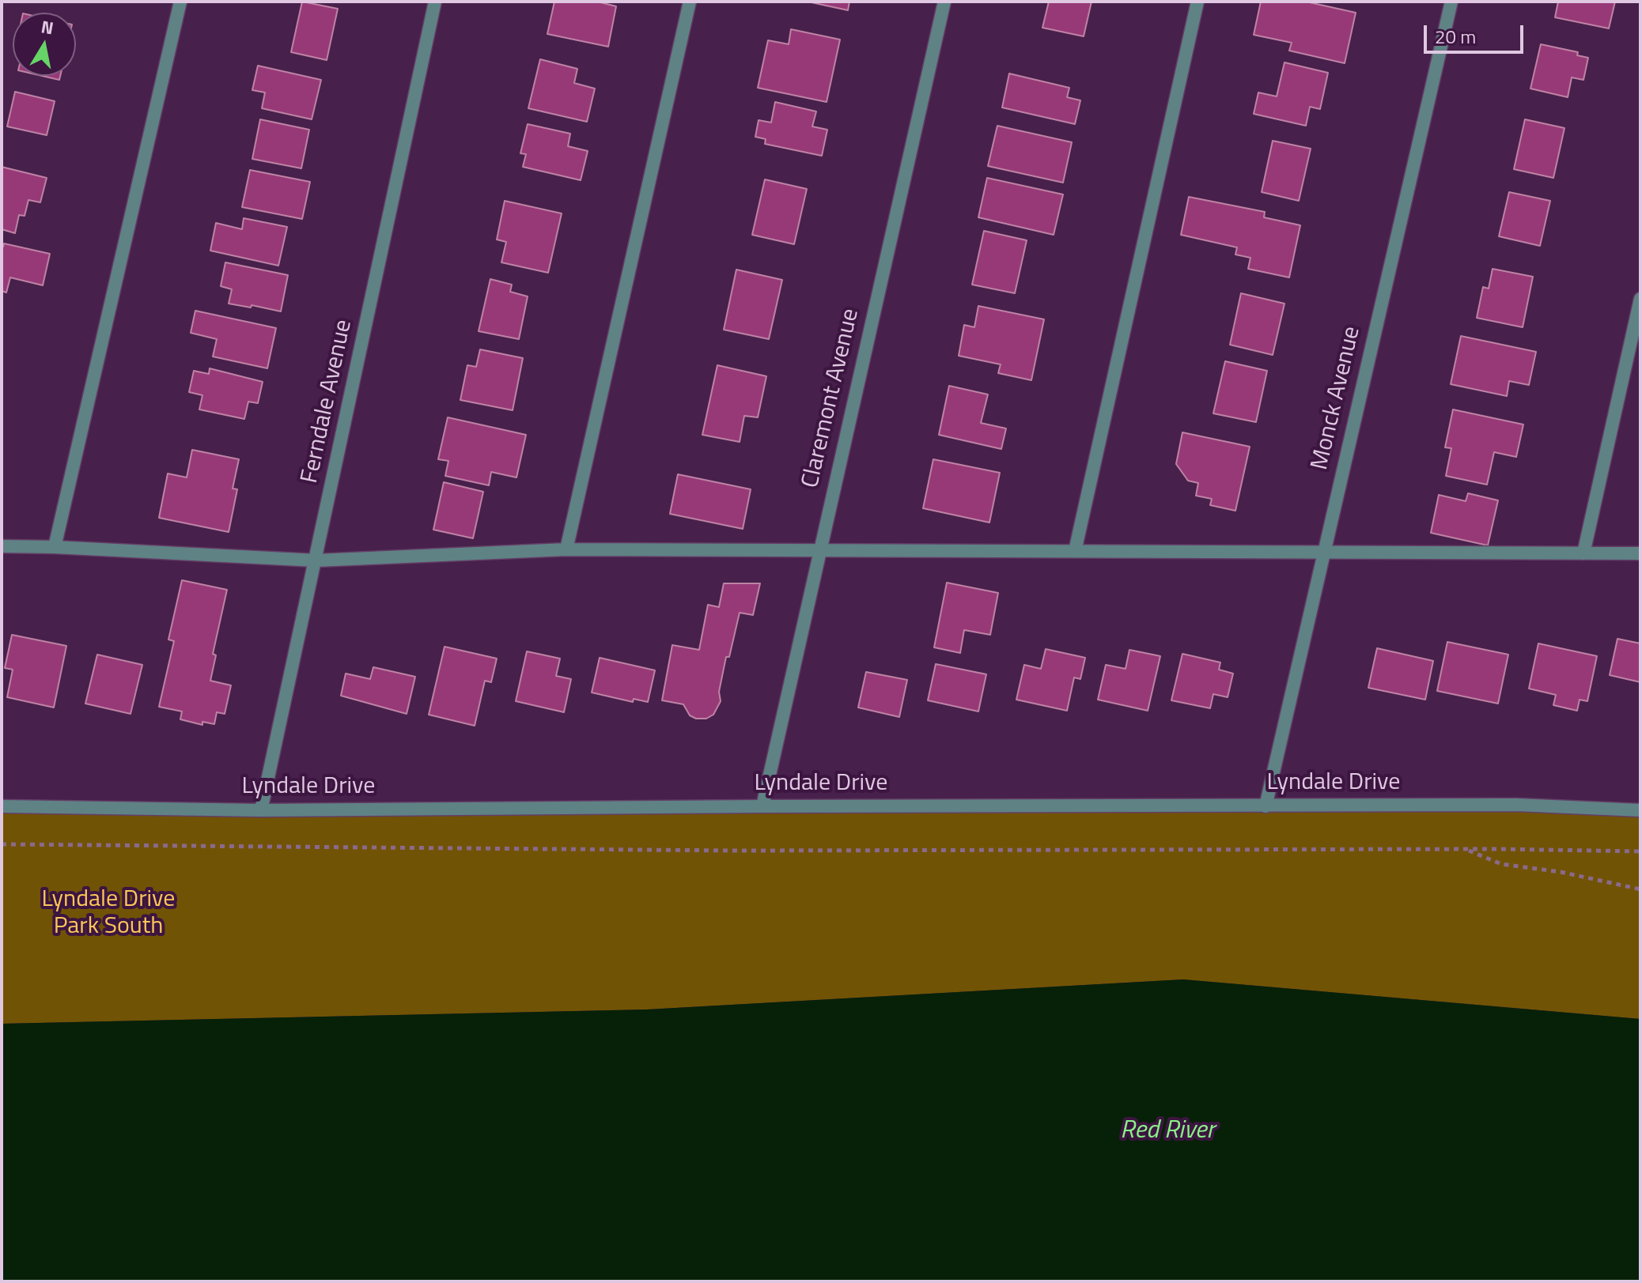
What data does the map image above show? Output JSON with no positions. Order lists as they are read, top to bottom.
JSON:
{
  "streets": {
    "street": [
      "Claremont Avenue",
      "Monck Avenue",
      "Ferndale Avenue",
      "Lyndale Drive"
    ]
  },
  "crossings": [
    ["Claremont Avenue", "Lyndale Drive"],
    ["Monck Avenue", "Lyndale Drive"],
    ["Ferndale Avenue", "Lyndale Drive"]
  ],
  "water": ["Red River"],
  "parks": ["Lyndale Drive Park South"],
  "scale_bar": "20 m",
  "north": "top"
}
